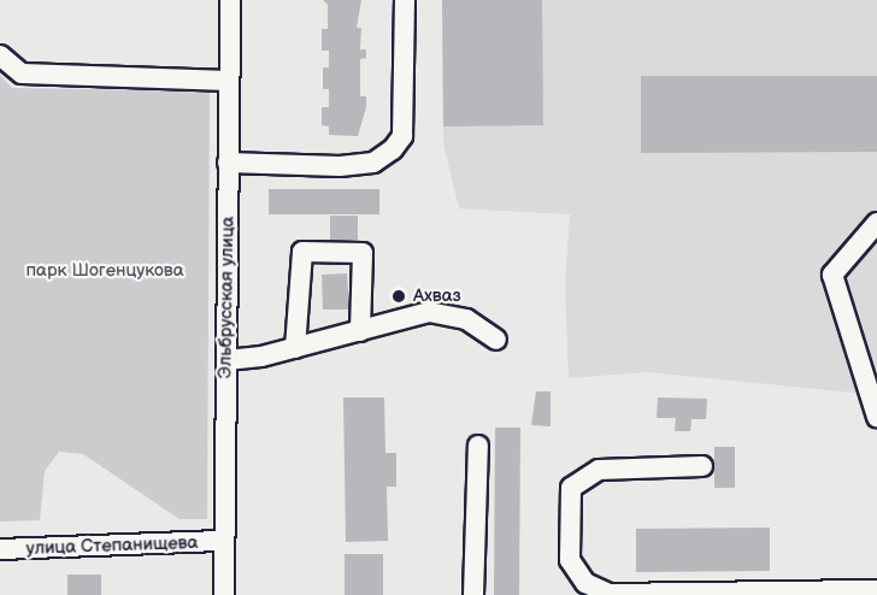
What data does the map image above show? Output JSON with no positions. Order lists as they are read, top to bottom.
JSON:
{
  "streets": {
    "street": ["Эльбрусская улица", "улица Степанищева"]
  },
  "crossings": [
    ["Эльбрусская улица", "улица Степанищева"]
  ],
  "parks": ["парк Шогенцукова"],
  "places": ["Ахваз"]
}
